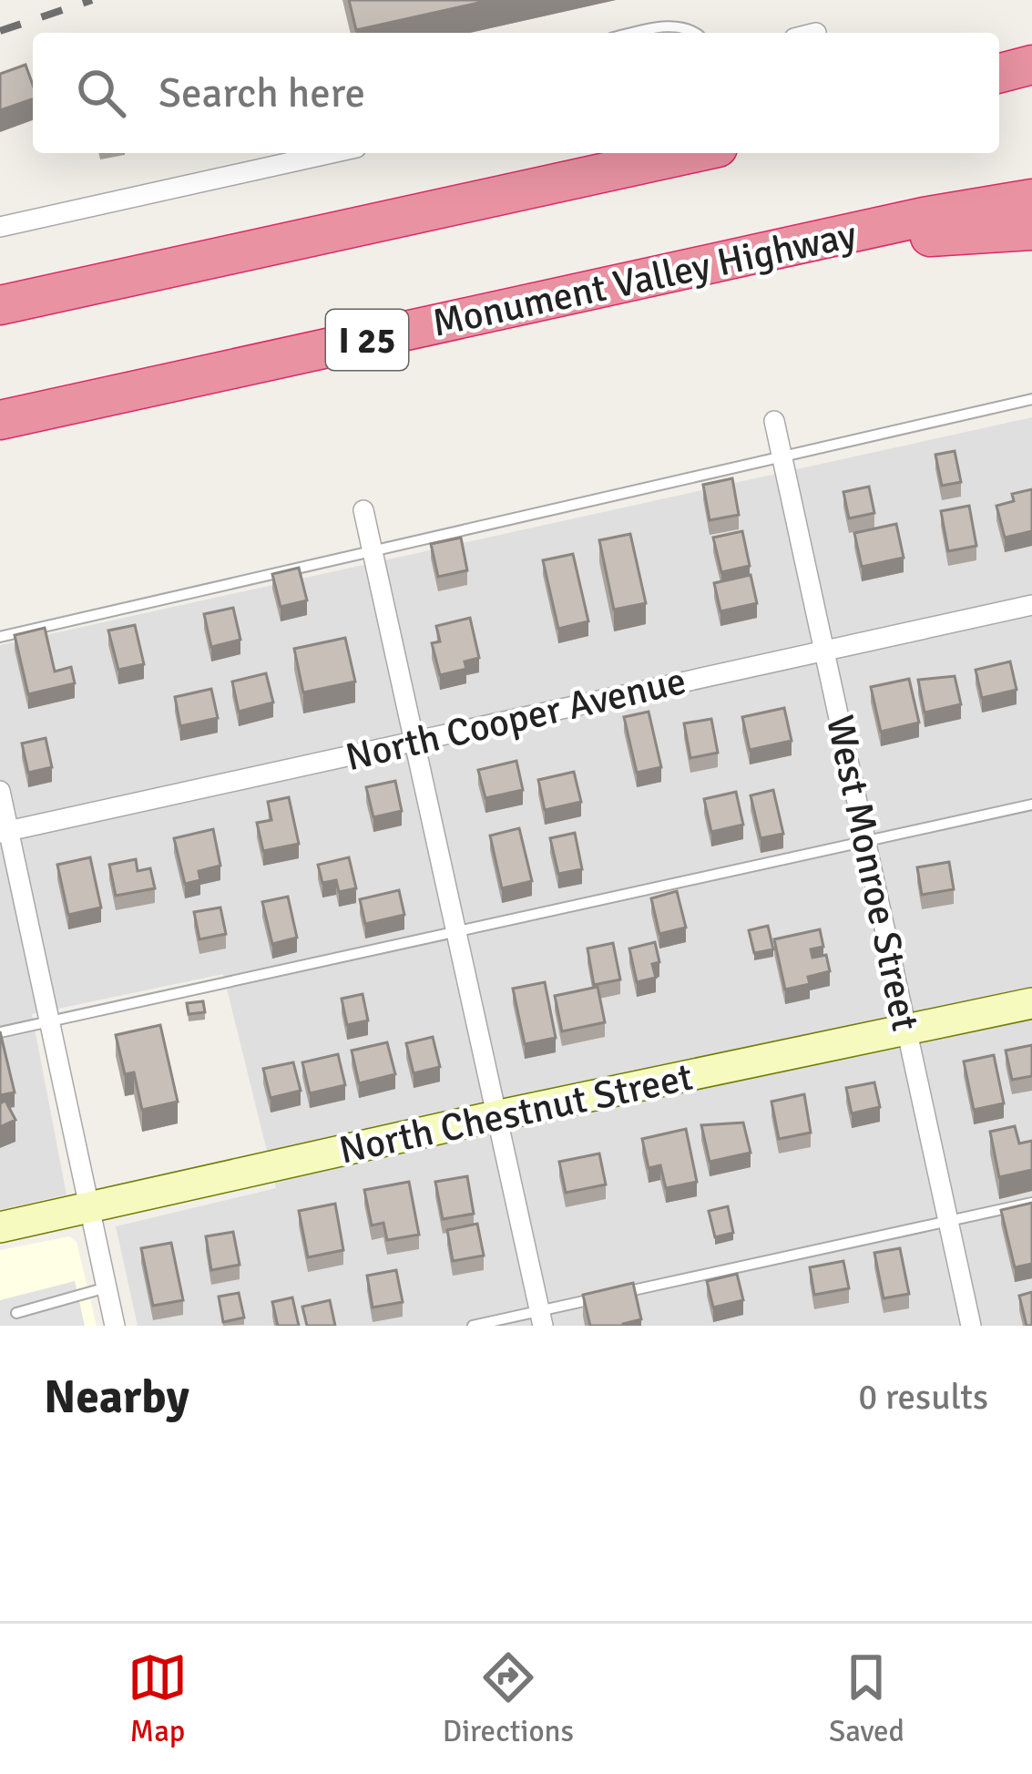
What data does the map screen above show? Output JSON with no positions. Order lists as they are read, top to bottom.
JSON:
{
  "streets": {
    "highway": ["Monument Valley Highway", "I 25"],
    "main road": ["North Chestnut Street"],
    "street": ["North Cooper Avenue", "West Monroe Street"]
  },
  "crossings": [
    ["North Cooper Avenue", "West Monroe Street"],
    ["West Monroe Street", "North Chestnut Street"]
  ],
  "page": {
    "search": "Search here",
    "heading": ["Nearby", "0 results"],
    "nav": ["Map", "Directions", "Saved"]
  }
}
